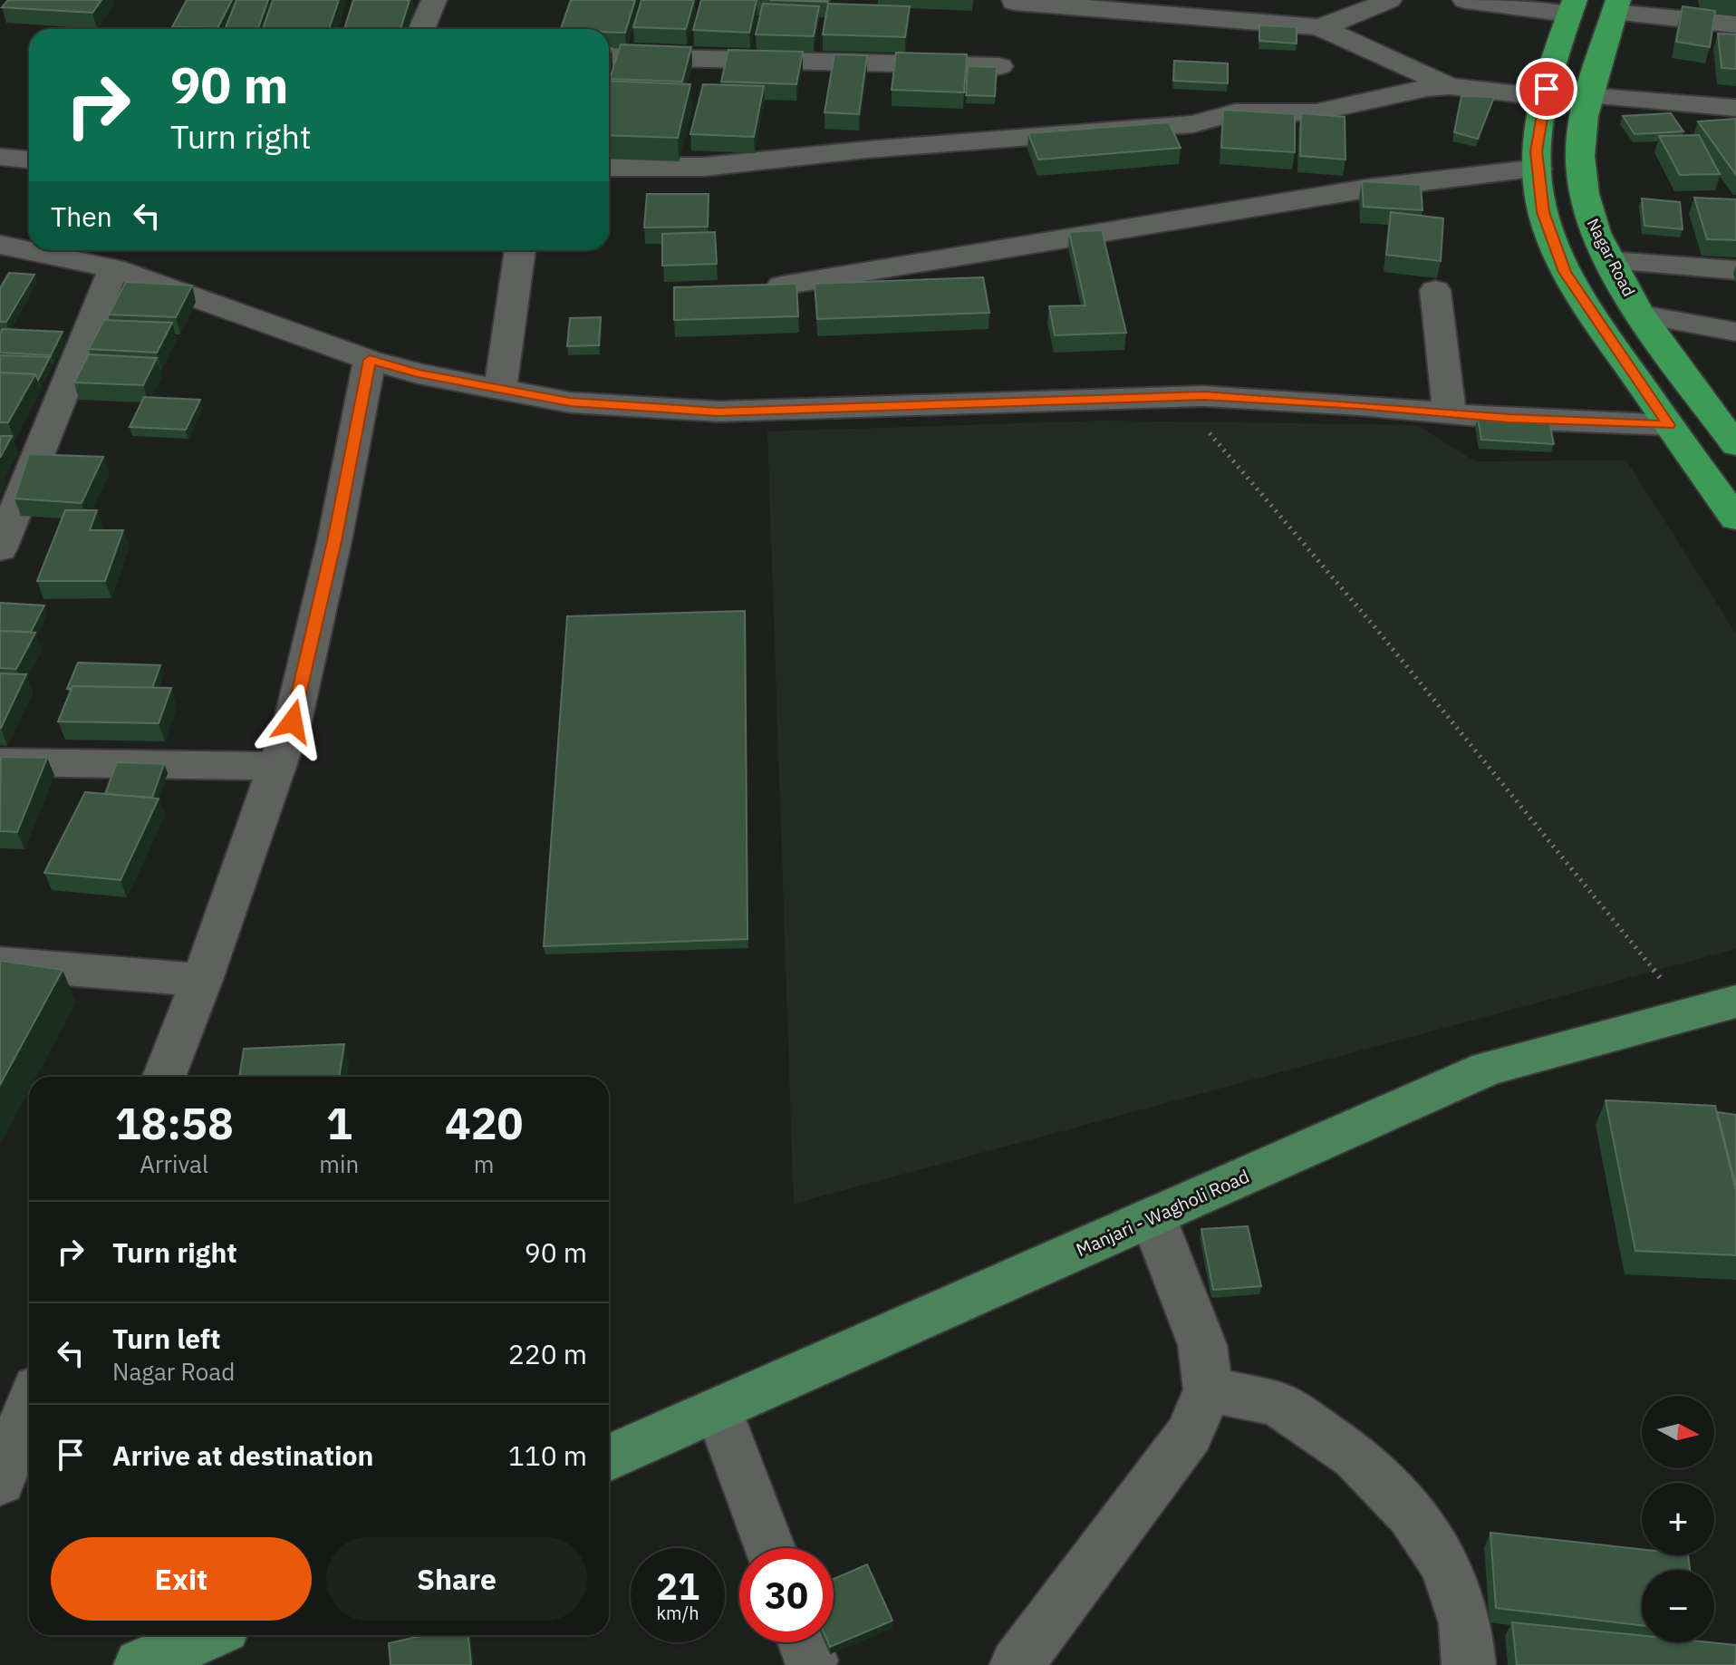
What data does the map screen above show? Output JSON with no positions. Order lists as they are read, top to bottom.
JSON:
{
  "streets": {
    "highway": ["Nagar Road"],
    "main road": ["Manjari - Wagholi Road"]
  },
  "north": "right",
  "page": {
    "turn": ["90 m", "Turn right"],
    "then": "Then",
    "eta": [
      "18:58",
      "Arrival",
      "1",
      "min",
      "420",
      "m"
    ],
    "list": [
      {
        "name": "Turn right",
        "value": "90 m"
      },
      {
        "name": "Turn left",
        "note": "Nagar Road",
        "value": "220 m"
      },
      {
        "name": "Arrive at destination",
        "value": "110 m"
      }
    ],
    "map_buttons": ["+", "−"],
    "buttons": ["Exit", "Share"],
    "speed": "21 km/h",
    "limit": "30"
  }
}
